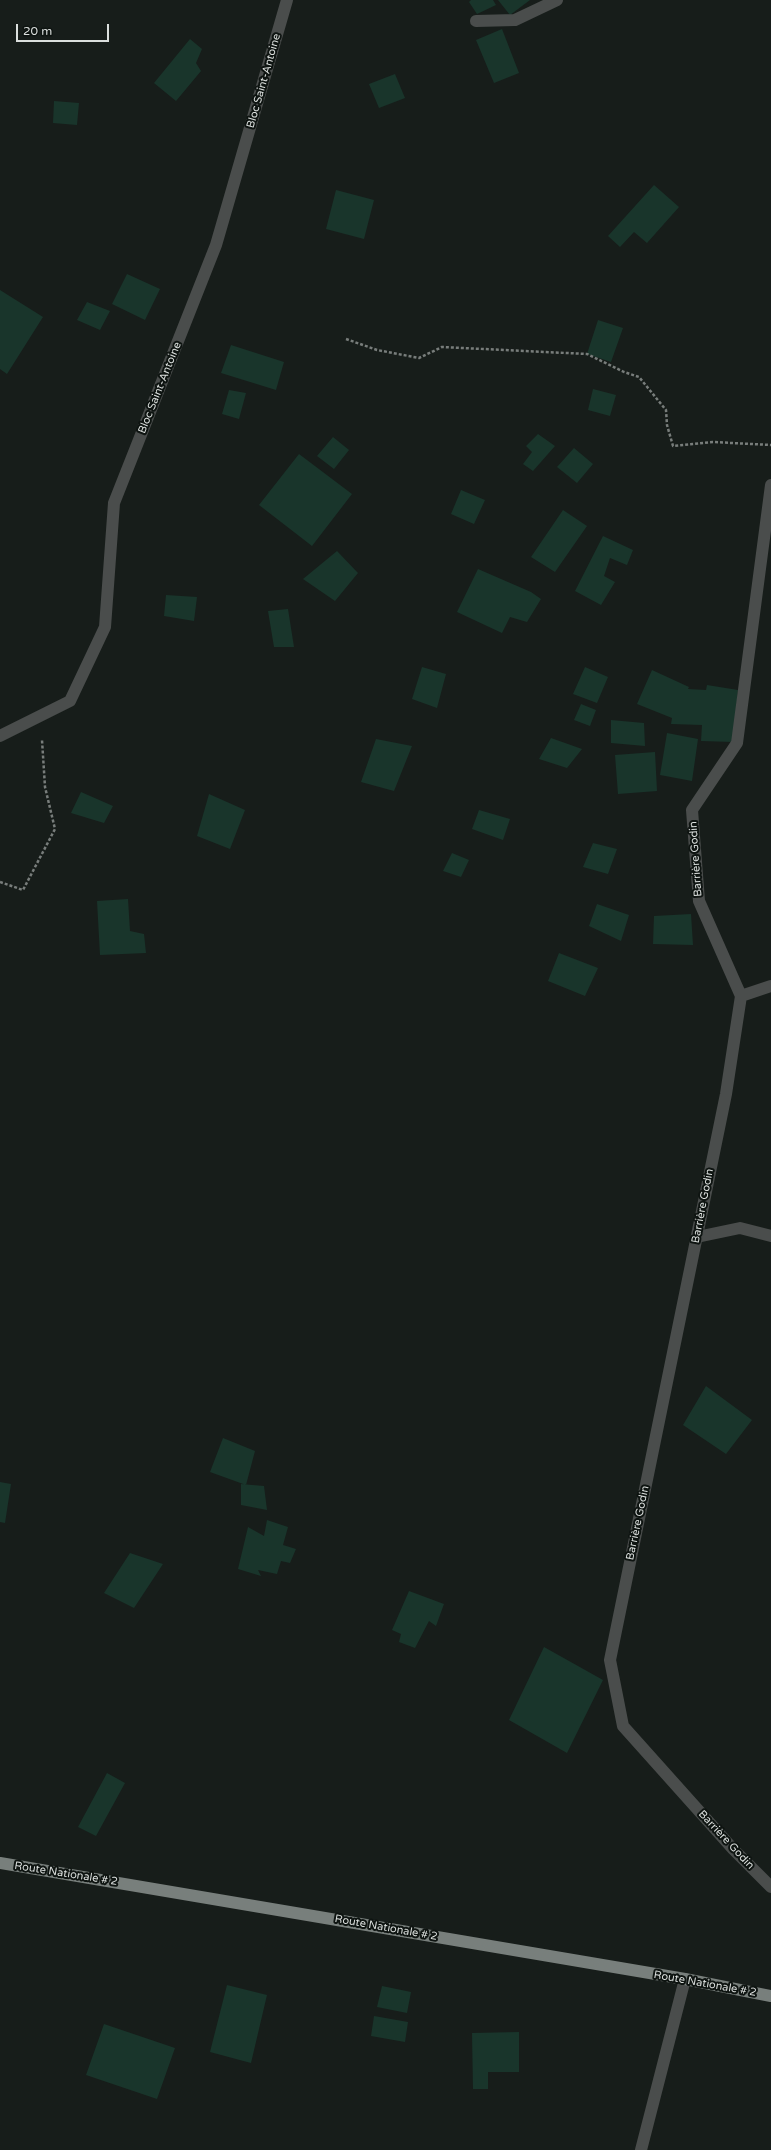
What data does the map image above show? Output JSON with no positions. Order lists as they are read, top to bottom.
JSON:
{
  "streets": {
    "main road": ["Route Nationale # 2"],
    "street": ["Bloc Saint-Antoine", "Barrière Godin"]
  },
  "scale_bar": "20 m"
}
